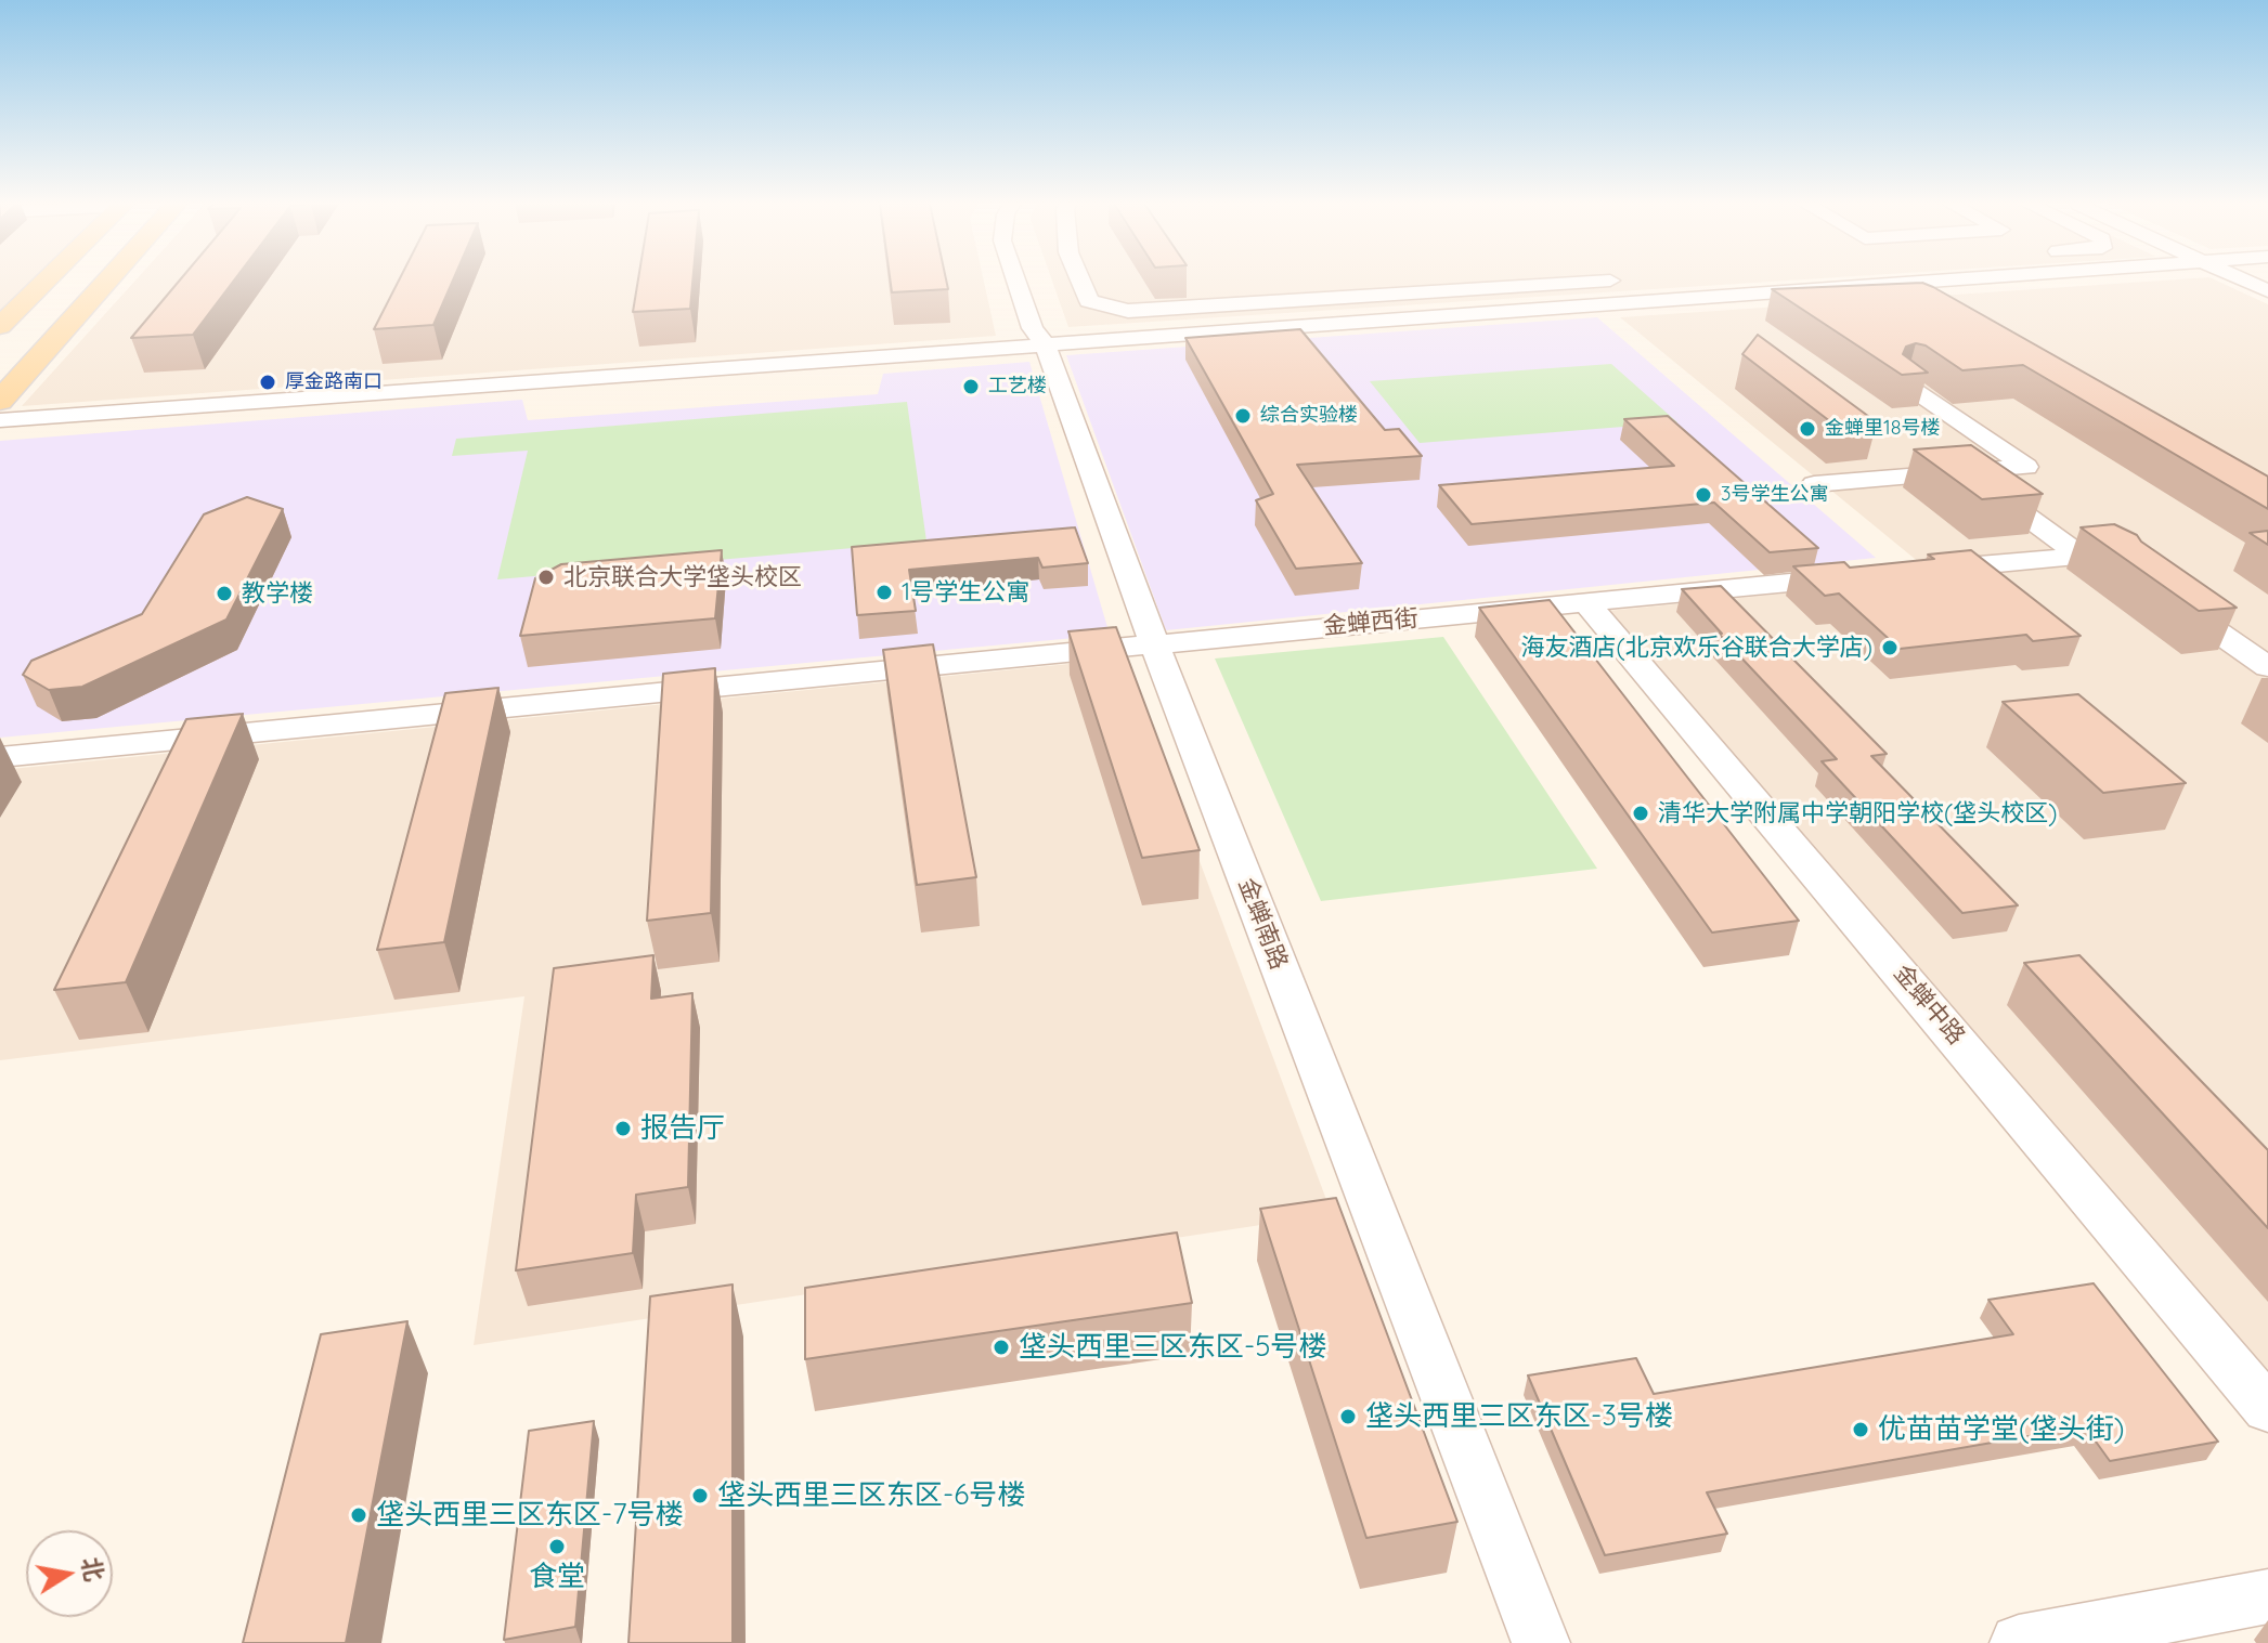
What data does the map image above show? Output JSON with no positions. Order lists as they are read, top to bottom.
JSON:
{
  "streets": {
    "street": ["金蝉西街", "金蝉南路", "金蝉中路"]
  },
  "crossings": [
    ["金蝉西街", "金蝉南路"],
    ["金蝉西街", "金蝉中路"]
  ],
  "places": [
    "厚金路南口",
    "工艺楼",
    "综合实验楼",
    "金蝉里18号楼",
    "3号学生公寓",
    "北京联合大学垡头校区",
    "1号学生公寓",
    "教学楼",
    "海友酒店(北京欢乐谷联合大学店)",
    "清华大学附属中学朝阳学校(垡头校区)",
    "报告厅",
    "垡头西里三区东区-5号楼",
    "垡头西里三区东区-3号楼",
    "优苗苗学堂(垡头街)",
    "垡头西里三区东区-6号楼",
    "垡头西里三区东区-7号楼",
    "食堂"
  ],
  "north": "right"
}
